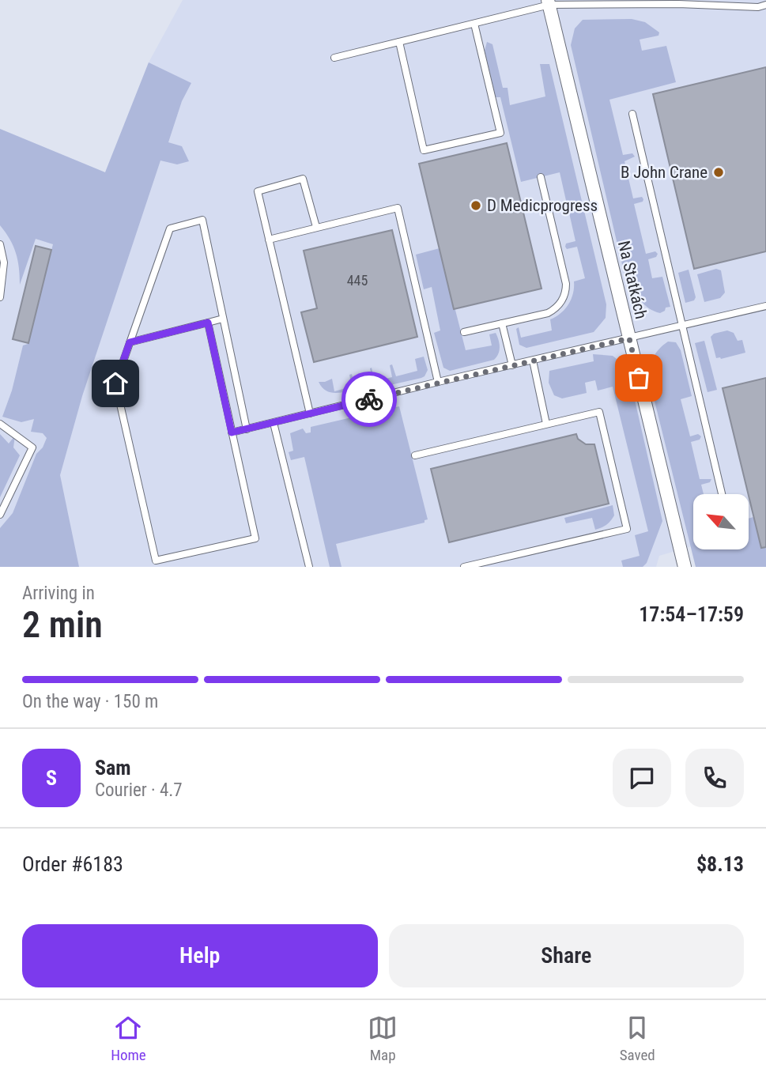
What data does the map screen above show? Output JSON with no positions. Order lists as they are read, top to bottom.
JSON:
{
  "streets": {
    "street": ["Na Statkách"]
  },
  "places": ["B John Crane", "D Medicprogress"],
  "house_numbers": ["445"],
  "north": "top left",
  "page": {
    "heading": ["2 min", "Arriving in", "17:54–17:59"],
    "panel": [
      "Sam",
      "Courier · 4.7",
      "Order #6183",
      "$8.13"
    ],
    "bar": "On the way · 150 m",
    "round": "S",
    "buttons": ["Help", "Share"],
    "tabs": ["Home", "Map", "Saved"]
  }
}
